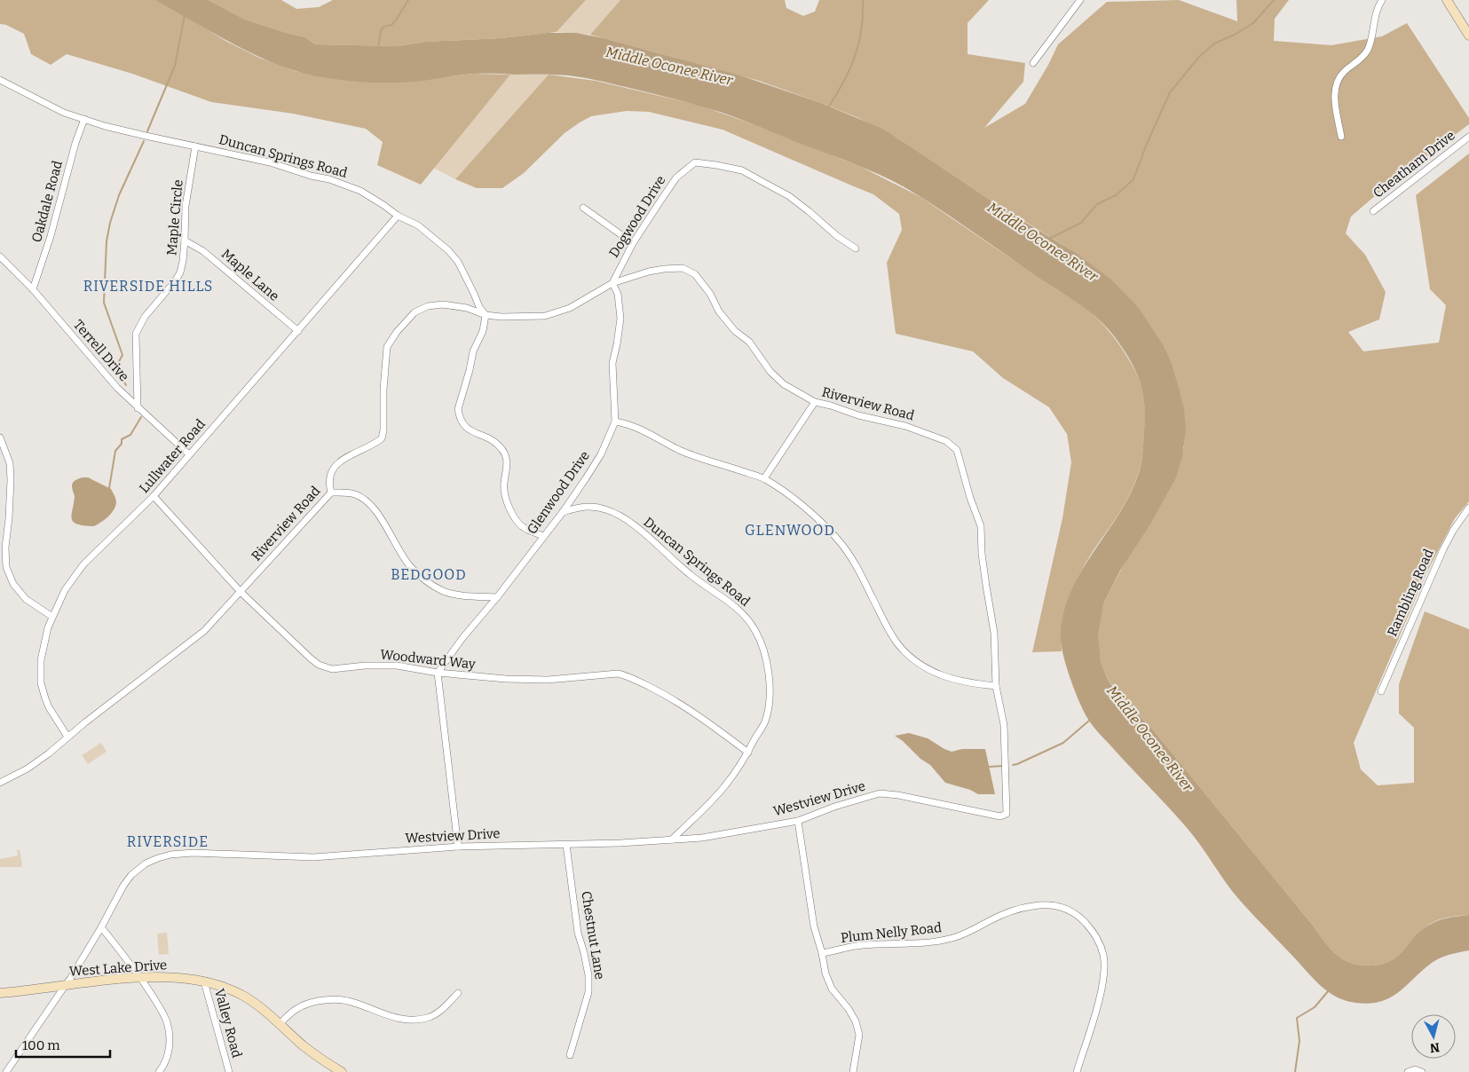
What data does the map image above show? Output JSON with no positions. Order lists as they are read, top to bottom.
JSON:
{
  "streets": {
    "main road": ["West Lake Drive"],
    "street": [
      "Duncan Springs Road",
      "Cheatham Drive",
      "Oakdale Road",
      "Dogwood Drive",
      "Maple Circle",
      "Maple Lane",
      "Terrell Drive",
      "Riverview Road",
      "Lullwater Road",
      "Glenwood Drive",
      "Rambling Road",
      "Woodward Way",
      "Westview Drive",
      "Plum Nelly Road",
      "Chestnut Lane",
      "Valley Road"
    ]
  },
  "crossings": [
    ["Duncan Springs Road", "Oakdale Road"],
    ["Duncan Springs Road", "Maple Circle"],
    ["Duncan Springs Road", "Riverview Road"],
    ["Duncan Springs Road", "Lullwater Road"],
    ["Duncan Springs Road", "Glenwood Drive"],
    ["Duncan Springs Road", "Woodward Way"],
    ["Duncan Springs Road", "Westview Drive"],
    ["Oakdale Road", "Terrell Drive"],
    ["Dogwood Drive", "Riverview Road"],
    ["Maple Circle", "Maple Lane"],
    ["Maple Circle", "Terrell Drive"],
    ["Maple Lane", "Lullwater Road"],
    ["Terrell Drive", "Lullwater Road"],
    ["Riverview Road", "Lullwater Road"],
    ["Riverview Road", "Woodward Way"],
    ["Riverview Road", "Westview Drive"],
    ["Lullwater Road", "Woodward Way"],
    ["Glenwood Drive", "Woodward Way"],
    ["Westview Drive", "Chestnut Lane"],
    ["Westview Drive", "West Lake Drive"],
    ["West Lake Drive", "Valley Road"]
  ],
  "districts": [
    "RIVERSIDE HILLS",
    "GLENWOOD",
    "BEDGOOD",
    "RIVERSIDE"
  ],
  "water": ["Middle Oconee River"],
  "scale_bar": "100 m",
  "north": "bottom"
}
